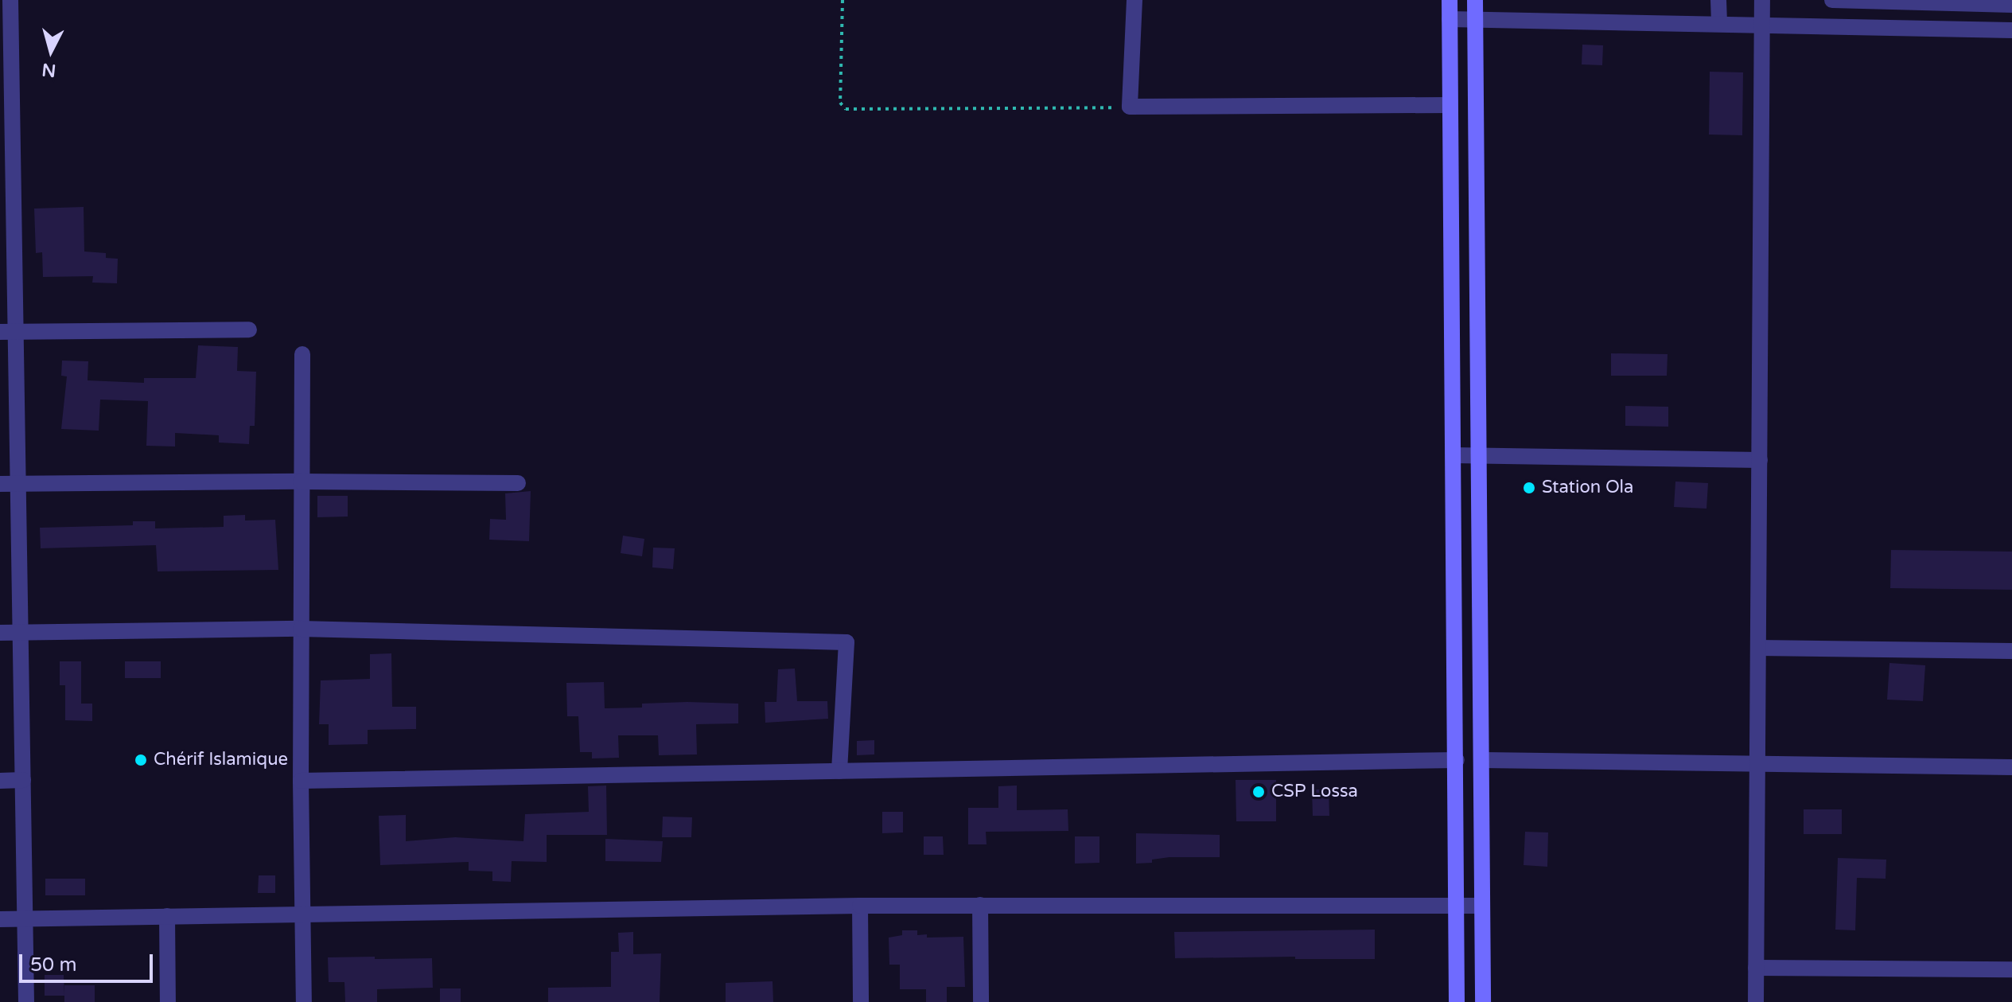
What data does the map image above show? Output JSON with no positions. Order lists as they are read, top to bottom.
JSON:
{
  "places": ["Station Ola", "Chérif Islamique", "CSP Lossa"],
  "scale_bar": "50 m",
  "north": "bottom"
}
